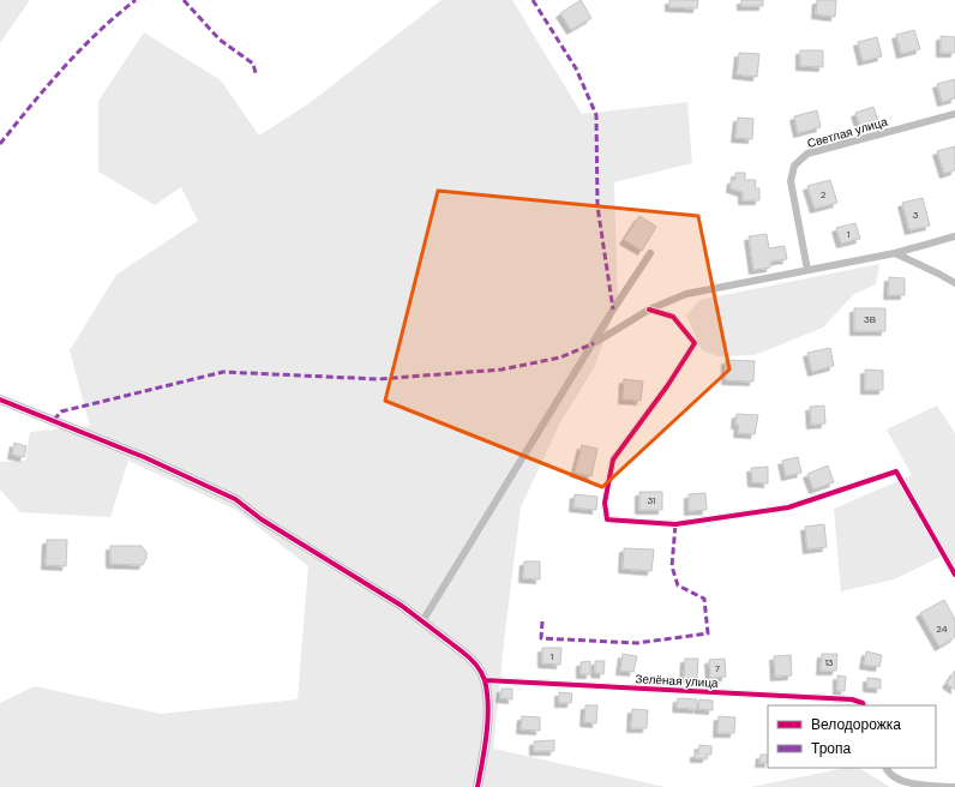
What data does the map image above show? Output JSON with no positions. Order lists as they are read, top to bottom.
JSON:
{
  "streets": {
    "street": ["Светлая улица", "Зелёная улица"]
  },
  "house_numbers": [
    "2",
    "3",
    "1",
    "3В",
    "31",
    "24",
    "1",
    "13",
    "7"
  ],
  "legend": ["Велодорожка", "Тропа"]
}
